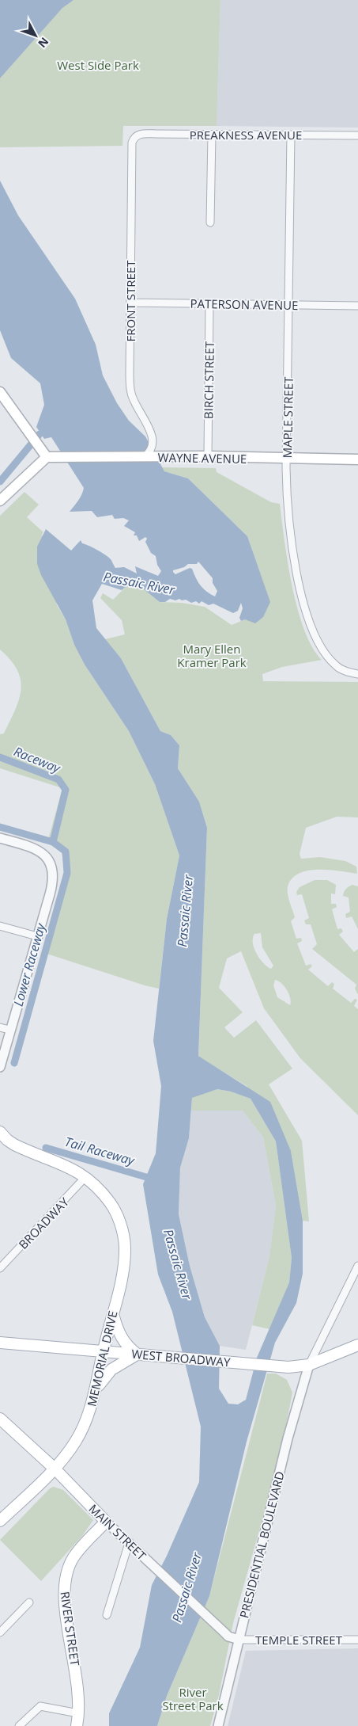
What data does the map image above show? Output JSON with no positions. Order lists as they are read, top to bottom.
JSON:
{
  "streets": {
    "main road": [
      "WAYNE AVENUE",
      "WEST BROADWAY",
      "MEMORIAL DRIVE",
      "MAIN STREET",
      "RIVER STREET"
    ],
    "street": [
      "PREAKNESS AVENUE",
      "FRONT STREET",
      "PATERSON AVENUE",
      "BIRCH STREET",
      "MAPLE STREET",
      "BROADWAY",
      "PRESIDENTIAL BOULEVARD",
      "TEMPLE STREET"
    ]
  },
  "crossings": [
    ["PREAKNESS AVENUE", "FRONT STREET"],
    ["PREAKNESS AVENUE", "MAPLE STREET"],
    ["FRONT STREET", "PATERSON AVENUE"],
    ["FRONT STREET", "WAYNE AVENUE"],
    ["PATERSON AVENUE", "BIRCH STREET"],
    ["PATERSON AVENUE", "MAPLE STREET"],
    ["BIRCH STREET", "WAYNE AVENUE"],
    ["MAPLE STREET", "WAYNE AVENUE"],
    ["BROADWAY", "MEMORIAL DRIVE"],
    ["WEST BROADWAY", "MEMORIAL DRIVE"],
    ["WEST BROADWAY", "PRESIDENTIAL BOULEVARD"],
    ["MEMORIAL DRIVE", "MAIN STREET"],
    ["MAIN STREET", "PRESIDENTIAL BOULEVARD"],
    ["MAIN STREET", "RIVER STREET"],
    ["MAIN STREET", "TEMPLE STREET"],
    ["PRESIDENTIAL BOULEVARD", "TEMPLE STREET"]
  ],
  "water": [
    "Passaic River",
    "Raceway",
    "Lower Raceway",
    "Tail Raceway"
  ],
  "parks": ["West Side Park", "Mary Ellen Kramer Park", "River Street Park"],
  "north": "bottom right"
}
